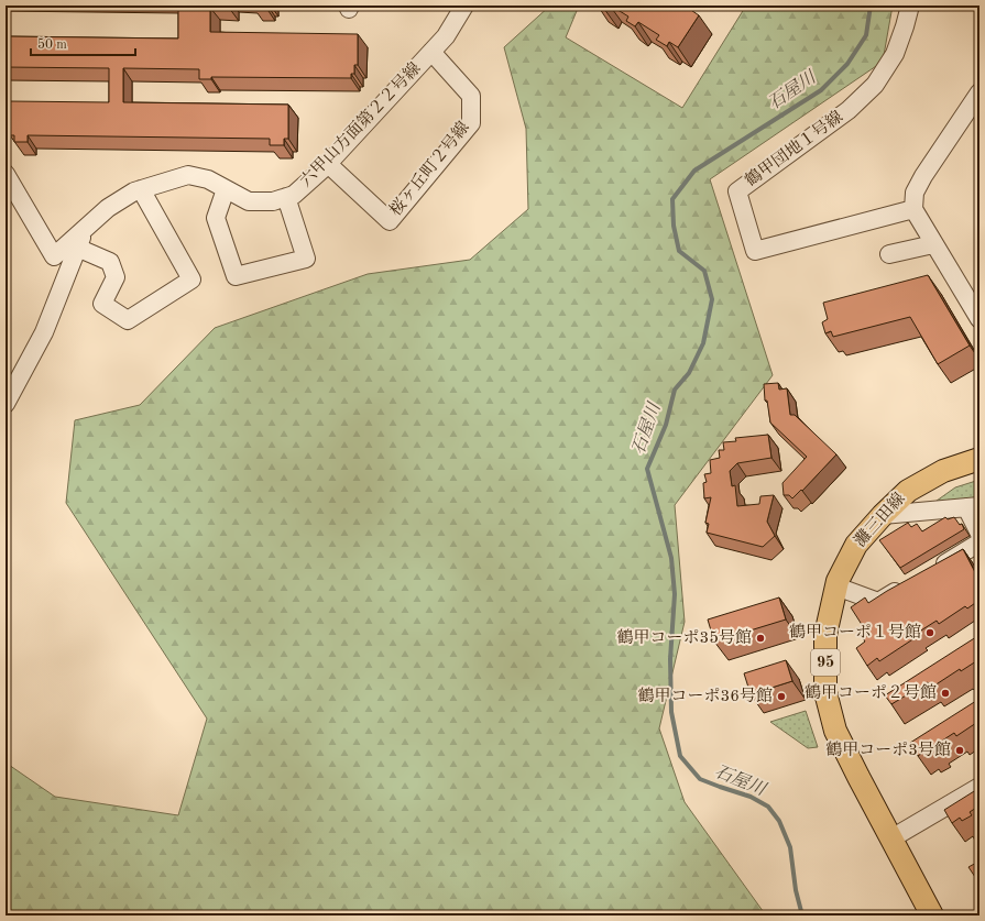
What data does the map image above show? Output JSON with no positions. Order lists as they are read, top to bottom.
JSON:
{
  "streets": {
    "main road": ["灘三田線", "95"],
    "street": ["六甲山方面第２２号線", "鶴甲団地１号線", "桜ヶ丘町２号線"]
  },
  "crossings": [
    ["六甲山方面第２２号線", "桜ヶ丘町２号線"]
  ],
  "water": ["石屋川"],
  "places": [
    "鶴甲コーポ１号館",
    "鶴甲コーポ35号館",
    "鶴甲コーポ２号館",
    "鶴甲コーポ36号館",
    "鶴甲コーポ3号館"
  ],
  "scale_bar": "50 m"
}
